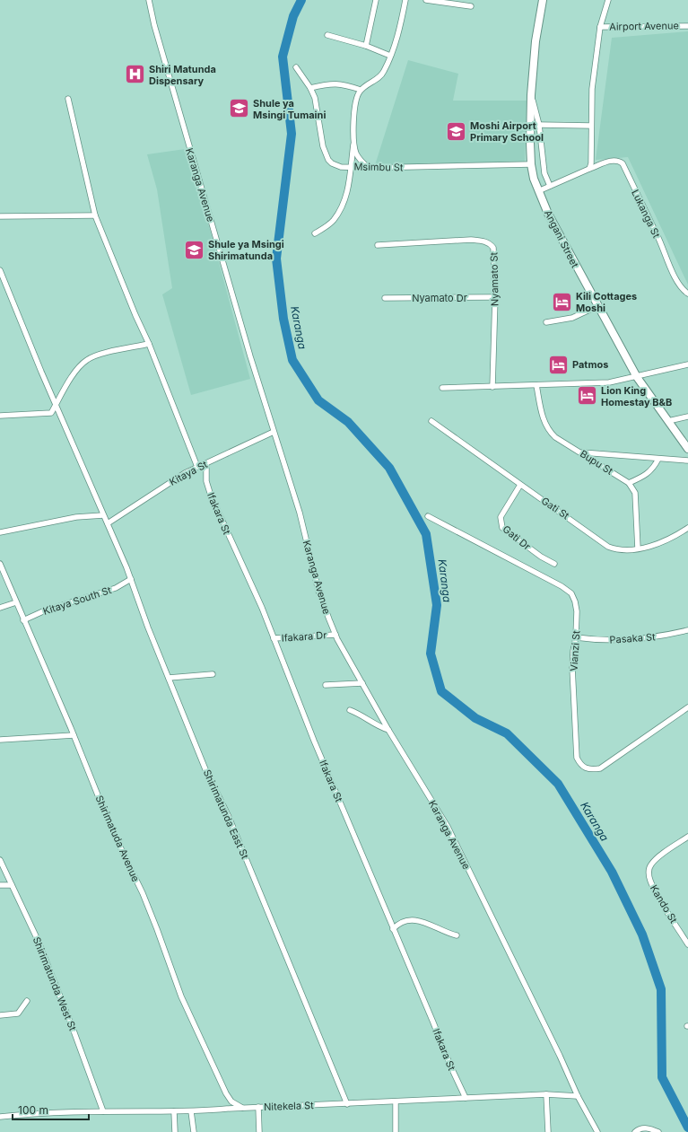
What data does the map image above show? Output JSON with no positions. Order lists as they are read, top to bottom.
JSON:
{
  "streets": {
    "street": [
      "Airport Avenue",
      "Msimbu St",
      "Karanga Avenue",
      "Lukanga St",
      "Angani Street",
      "Nyamato St",
      "Nyamato Dr",
      "Bupu St",
      "Kitaya St",
      "Gati St",
      "Ifakara St",
      "Gati Dr",
      "Kitaya South St",
      "Ifakara Dr",
      "Pasaka St",
      "Vianzi St",
      "Shirimatunda East St",
      "Shirimatuda Avenue",
      "Kando St",
      "Shirimatunda West St",
      "Nitekela St"
    ]
  },
  "crossings": [
    ["Msimbu St", "Angani Street"],
    ["Karanga Avenue", "Kitaya St"],
    ["Karanga Avenue", "Ifakara Dr"],
    ["Karanga Avenue", "Nitekela St"],
    ["Nyamato St", "Nyamato Dr"],
    ["Kitaya St", "Ifakara St"],
    ["Kitaya St", "Shirimatunda East St"],
    ["Gati St", "Gati Dr"],
    ["Ifakara St", "Ifakara Dr"],
    ["Ifakara St", "Nitekela St"],
    ["Kitaya South St", "Shirimatunda East St"],
    ["Kitaya South St", "Shirimatuda Avenue"],
    ["Pasaka St", "Vianzi St"],
    ["Shirimatunda East St", "Nitekela St"],
    ["Shirimatuda Avenue", "Nitekela St"],
    ["Shirimatunda West St", "Nitekela St"]
  ],
  "water": ["Karanga"],
  "places": {
    "hospital": ["Shiri Matunda Dispensary"],
    "school or university": ["Shule ya Msingi Tumaini", "Moshi Airport Primary School", "Shule ya Msingi Shirimatunda"],
    "hotel": ["Kili Cottages Moshi", "Patmos", "Lion King Homestay B&B"]
  },
  "scale_bar": "100 m"
}
